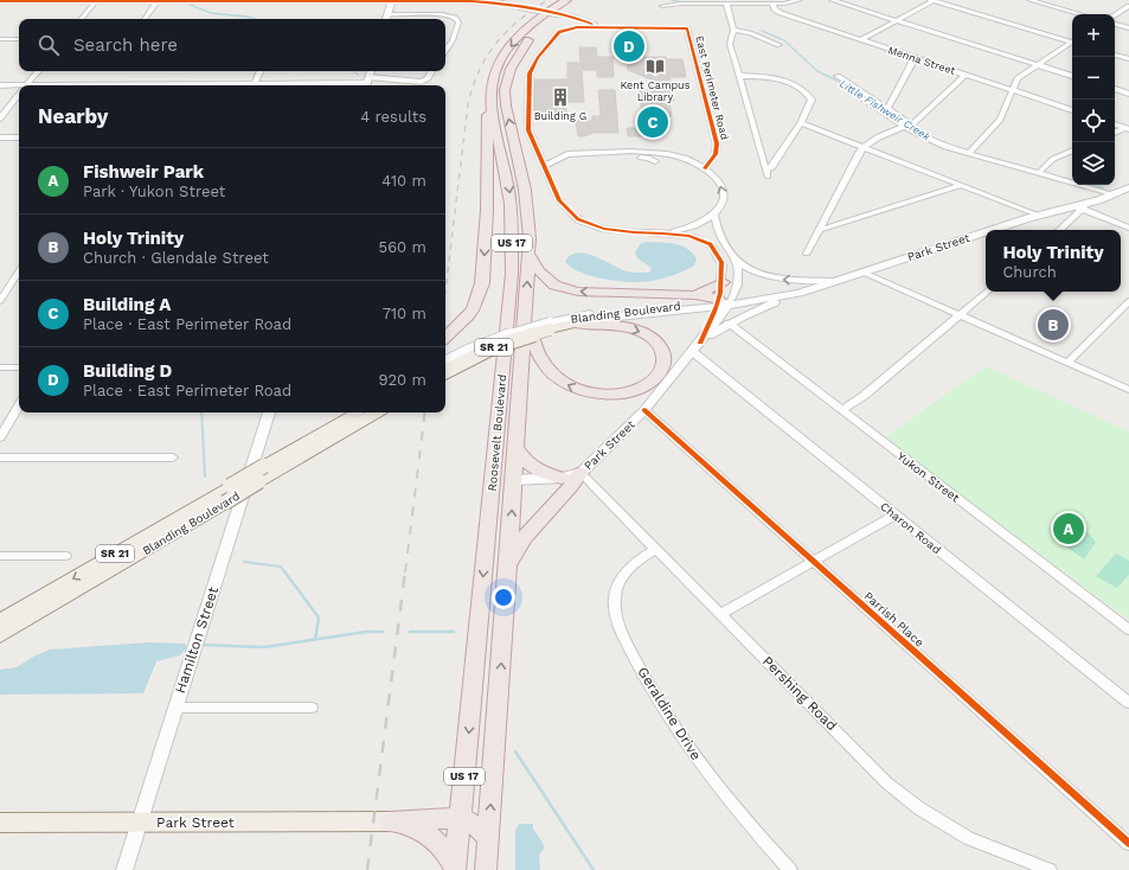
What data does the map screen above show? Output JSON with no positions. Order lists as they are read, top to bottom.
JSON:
{
  "streets": {
    "highway": ["US 17", "Roosevelt Boulevard"],
    "main road": ["Park Street", "Blanding Boulevard", "SR 21"],
    "street": [
      "Menna Street",
      "East Perimeter Road",
      "Yukon Street",
      "Charon Road",
      "Parrish Place",
      "Hamilton Street",
      "Pershing Road",
      "Geraldine Drive"
    ]
  },
  "crossings": [
    ["Park Street", "Blanding Boulevard"],
    ["Park Street", "Roosevelt Boulevard"],
    ["Park Street", "Charon Road"],
    ["Park Street", "Parrish Place"],
    ["Park Street", "Hamilton Street"],
    ["Park Street", "Pershing Road"],
    ["Pershing Road", "Geraldine Drive"]
  ],
  "water": ["Little Fishweir Creek"],
  "places": {
    "library": ["Kent Campus Library"],
    "building": ["Building G"]
  },
  "page": {
    "map_buttons": ["+", "−"],
    "search": "Search here",
    "pins": [
      "D",
      "C",
      "B",
      "A"
    ],
    "heading": ["Nearby", "4 results"],
    "list": [
      {
        "mark": "A",
        "name": "Fishweir Park",
        "note": "Park · Yukon Street",
        "value": "410 m"
      },
      {
        "mark": "B",
        "name": "Holy Trinity",
        "note": "Church · Glendale Street",
        "value": "560 m"
      },
      {
        "mark": "C",
        "name": "Building A",
        "note": "Place · East Perimeter Road",
        "value": "710 m"
      },
      {
        "mark": "D",
        "name": "Building D",
        "note": "Place · East Perimeter Road",
        "value": "920 m"
      }
    ],
    "popup": ["Holy Trinity", "Church"]
  }
}
